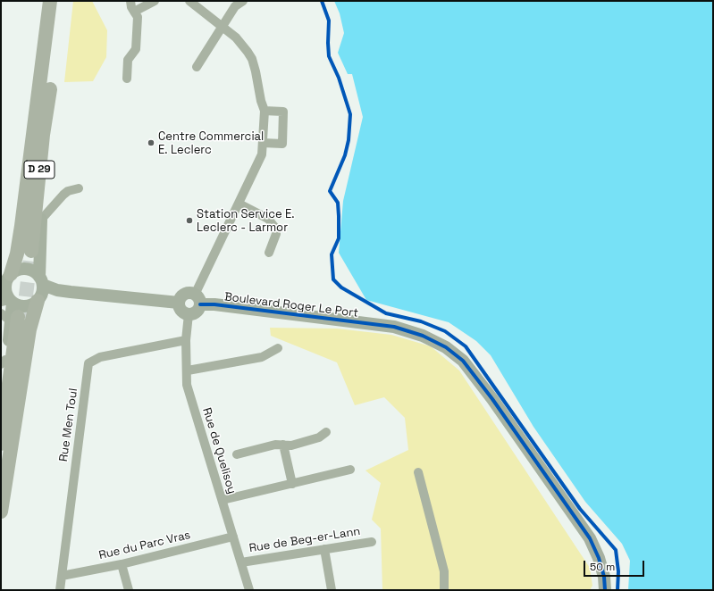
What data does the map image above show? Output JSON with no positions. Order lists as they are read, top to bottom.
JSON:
{
  "streets": {
    "main road": ["D 29"],
    "street": [
      "Boulevard Roger Le Port",
      "Rue Men Toul",
      "Rue de Quelisoy",
      "Rue de Beg-er-Lann",
      "Rue du Parc Vras"
    ]
  },
  "crossings": [
    ["Boulevard Roger Le Port", "Rue de Quelisoy"],
    ["Rue Men Toul", "Rue de Quelisoy"],
    ["Rue Men Toul", "Rue du Parc Vras"],
    ["Rue de Quelisoy", "Rue de Beg-er-Lann"],
    ["Rue de Quelisoy", "Rue du Parc Vras"]
  ],
  "places": ["Centre Commercial E. Leclerc", "Station Service E. Leclerc - Larmor"],
  "scale_bar": "50 m"
}
